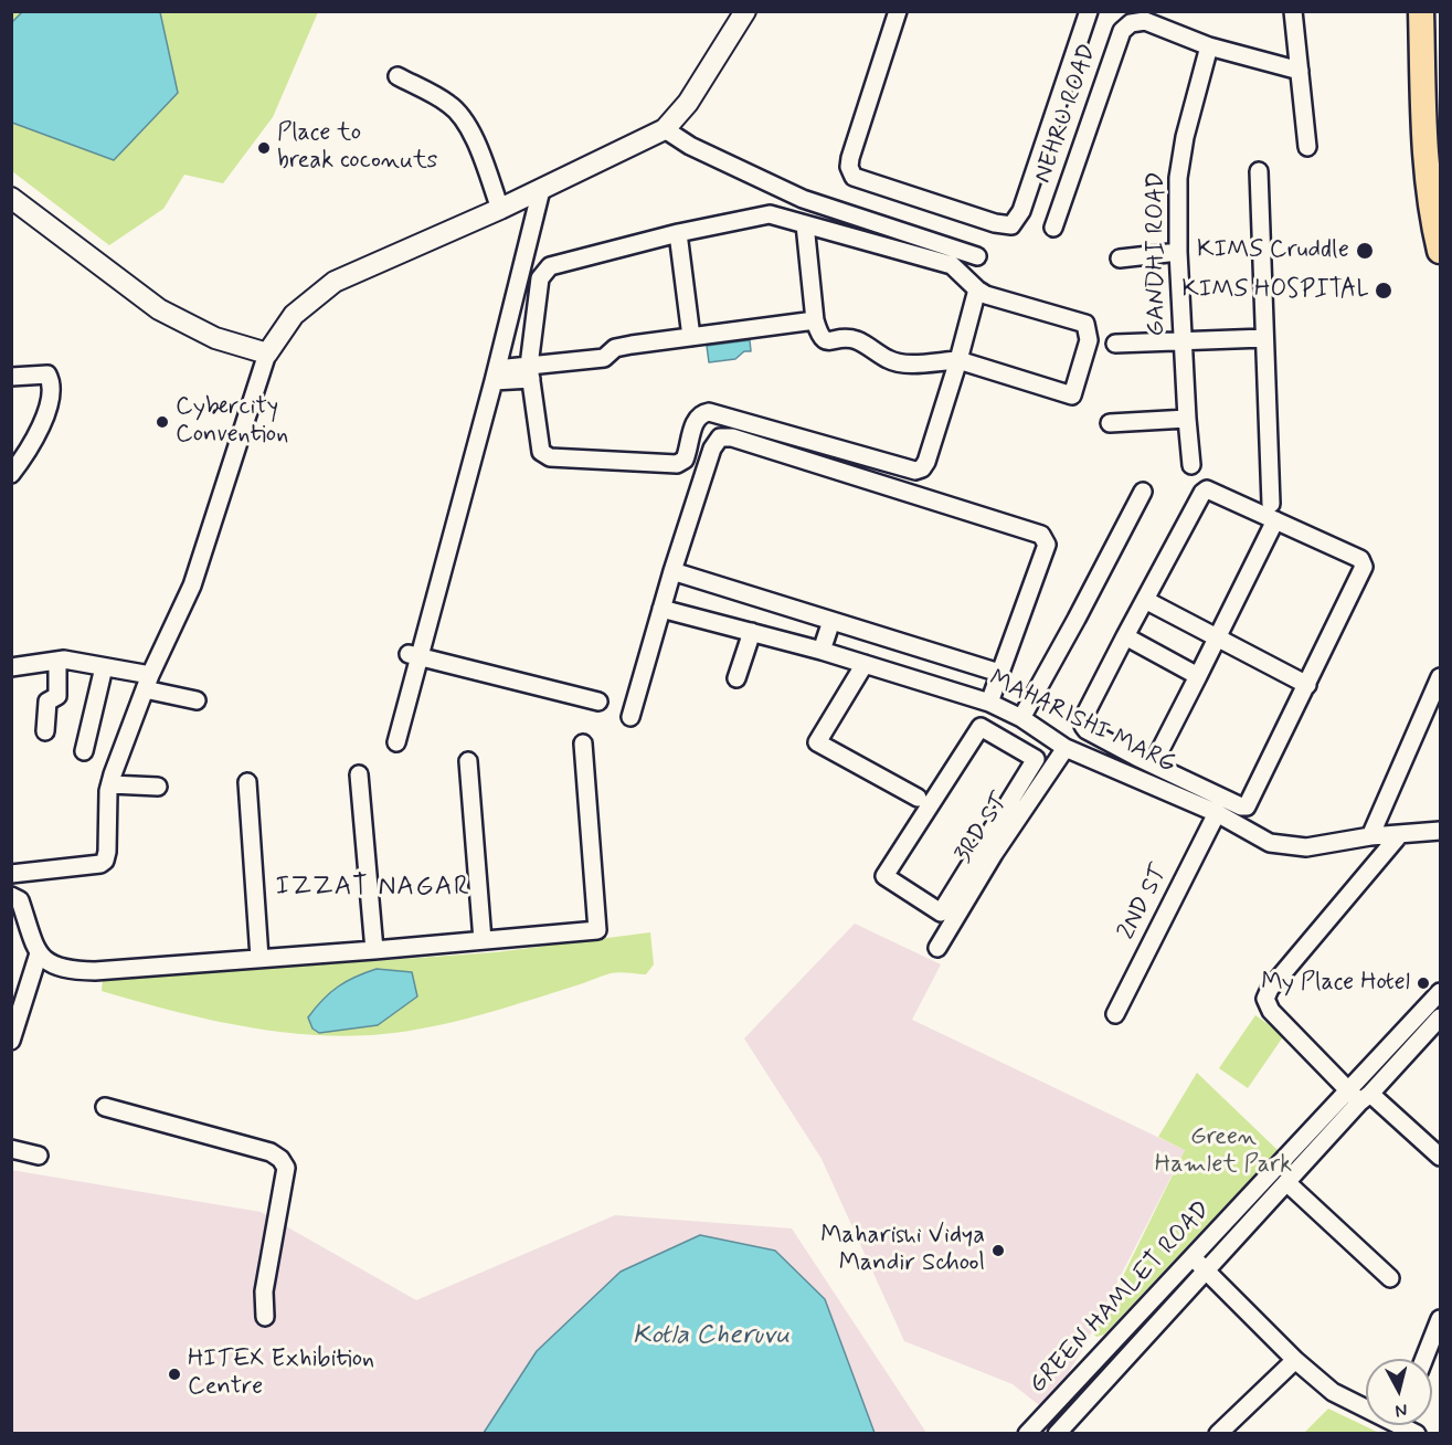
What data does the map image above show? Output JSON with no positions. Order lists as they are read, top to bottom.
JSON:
{
  "streets": {
    "street": [
      "NEHRU ROAD",
      "GANDHI ROAD",
      "MAHARISHI MARG",
      "3RD ST",
      "2ND ST",
      "GREEN HAMLET ROAD"
    ]
  },
  "crossings": [
    ["NEHRU ROAD", "GANDHI ROAD"],
    ["MAHARISHI MARG", "3RD ST"],
    ["MAHARISHI MARG", "2ND ST"]
  ],
  "districts": ["IZZAT NAGAR"],
  "water": ["Kotla Cheruvu"],
  "parks": ["Green Hamlet Park"],
  "places": [
    "Place to break coconuts",
    "KIMS Cruddle",
    "KIMS HOSPITAL",
    "Cybercity Convention",
    "My Place Hotel",
    "Maharishi Vidya Mandir School",
    "HITEX Exhibition Centre"
  ],
  "north": "bottom"
}
